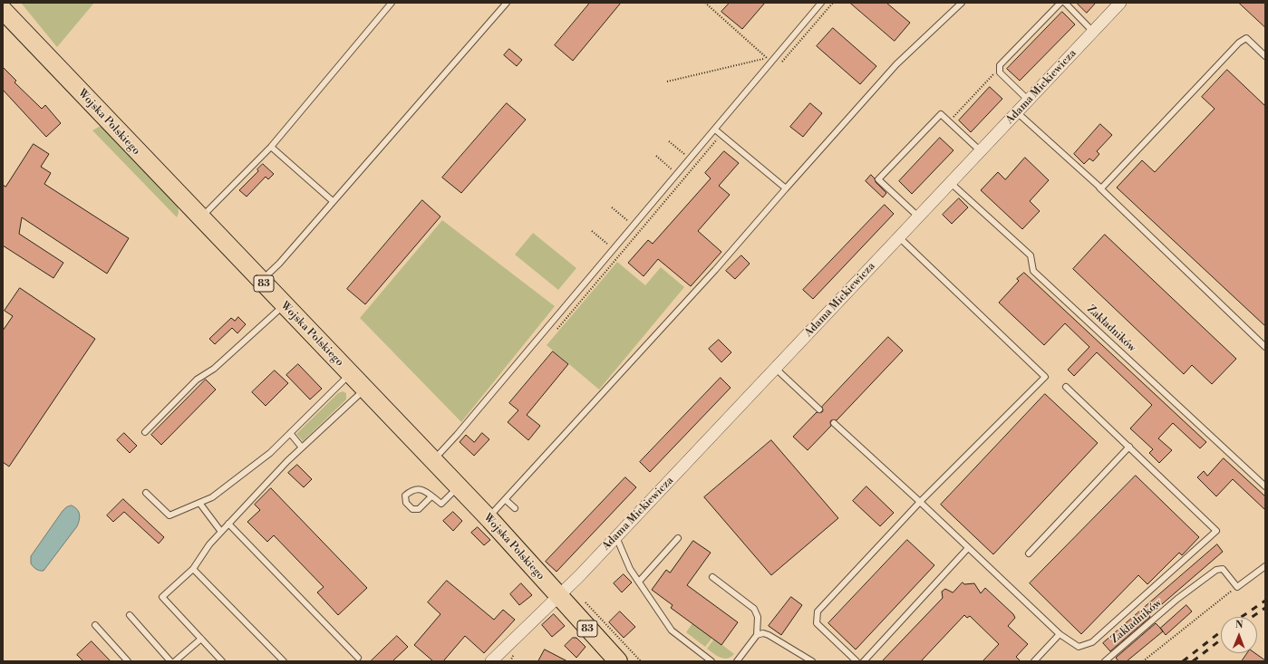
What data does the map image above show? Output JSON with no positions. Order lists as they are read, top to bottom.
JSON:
{
  "streets": {
    "main road": ["Wojska Polskiego", "83"],
    "street": ["Adama Mickiewicza"],
    "lane": ["Zakładników"]
  },
  "crossings": [
    ["Adama Mickiewicza", "Wojska Polskiego"],
    ["Adama Mickiewicza", "Zakładników"]
  ],
  "north": "top"
}
